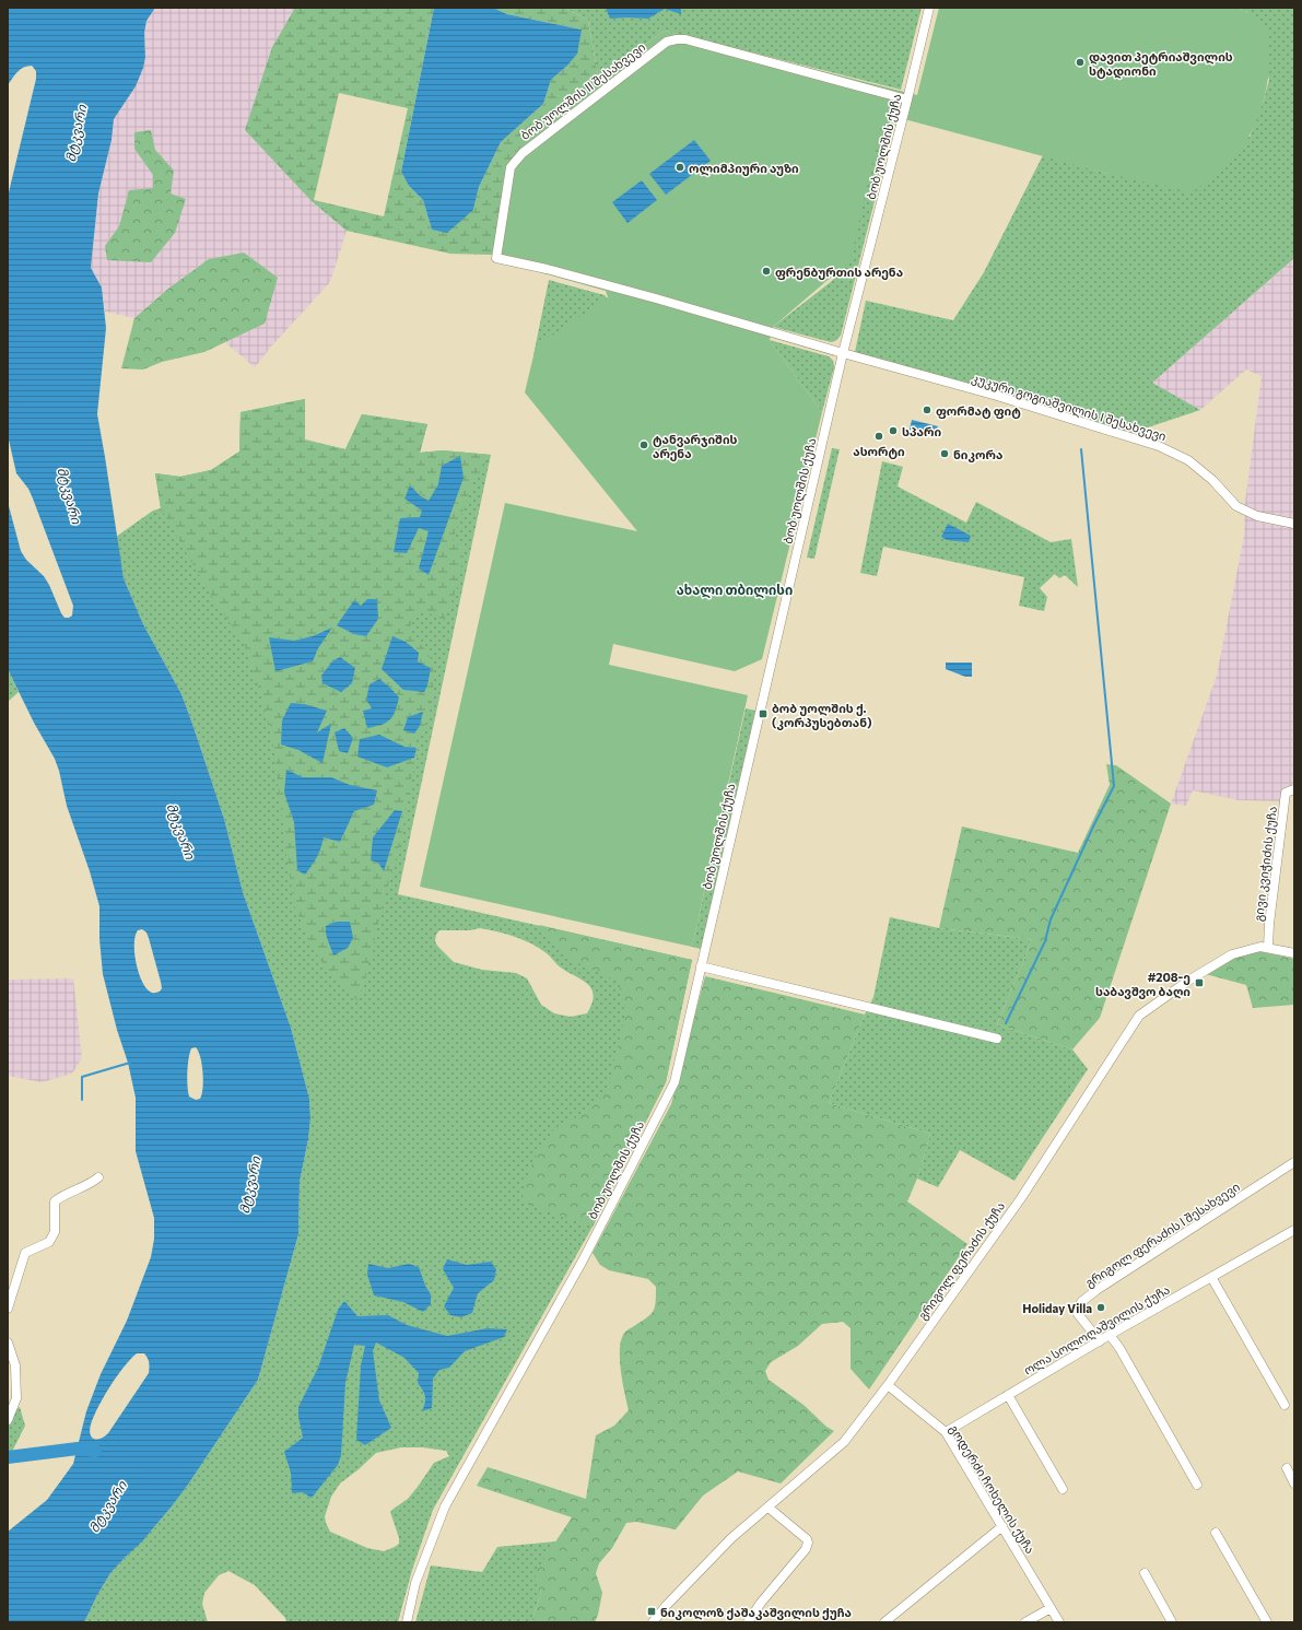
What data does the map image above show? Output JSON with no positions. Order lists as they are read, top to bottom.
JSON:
{
  "streets": {
    "street": [
      "ბობ უოლშის II შესახვევი",
      "ბობ უოლშის ქუჩა",
      "კუკური გოგიაშვილის I შესახვევი",
      "გივი კვიჭიძის ქუჩა",
      "გრიგოლ ფერაძის I შესახვევი",
      "გრიგოლ ფერაძის ქუჩა",
      "ოლა სოლოღაშვილის ქუჩა",
      "გოდერძი ჩოხელის ქუჩა"
    ]
  },
  "crossings": [
    ["ბობ უოლშის II შესახვევი", "ბობ უოლშის ქუჩა"],
    ["ბობ უოლშის II შესახვევი", "კუკური გოგიაშვილის I შესახვევი"],
    ["ბობ უოლშის ქუჩა", "კუკური გოგიაშვილის I შესახვევი"],
    ["გივი კვიჭიძის ქუჩა", "გრიგოლ ფერაძის ქუჩა"],
    ["გრიგოლ ფერაძის I შესახვევი", "ოლა სოლოღაშვილის ქუჩა"],
    ["გრიგოლ ფერაძის ქუჩა", "გოდერძი ჩოხელის ქუჩა"],
    ["ოლა სოლოღაშვილის ქუჩა", "გოდერძი ჩოხელის ქუჩა"]
  ],
  "districts": ["ახალი თბილისი"],
  "water": ["მტკვარი"],
  "places": {
    "other": [
      "დავით პეტრიაშვილის სტადიონი",
      "ოლიმპიური აუზი",
      "ფრენბურთის არენა",
      "ფორმატ ფიტ",
      "სპარი",
      "ასორტი",
      "ტანვარჯიშის არენა",
      "ნიკორა",
      "Holiday Villa"
    ],
    "transit": ["ბობ უოლშის ქ. (კორპუსებთან)", "#208-ე საბავშვო ბაღი", "ნიკოლოზ ქაშაკაშვილის ქუჩა"]
  }
}
